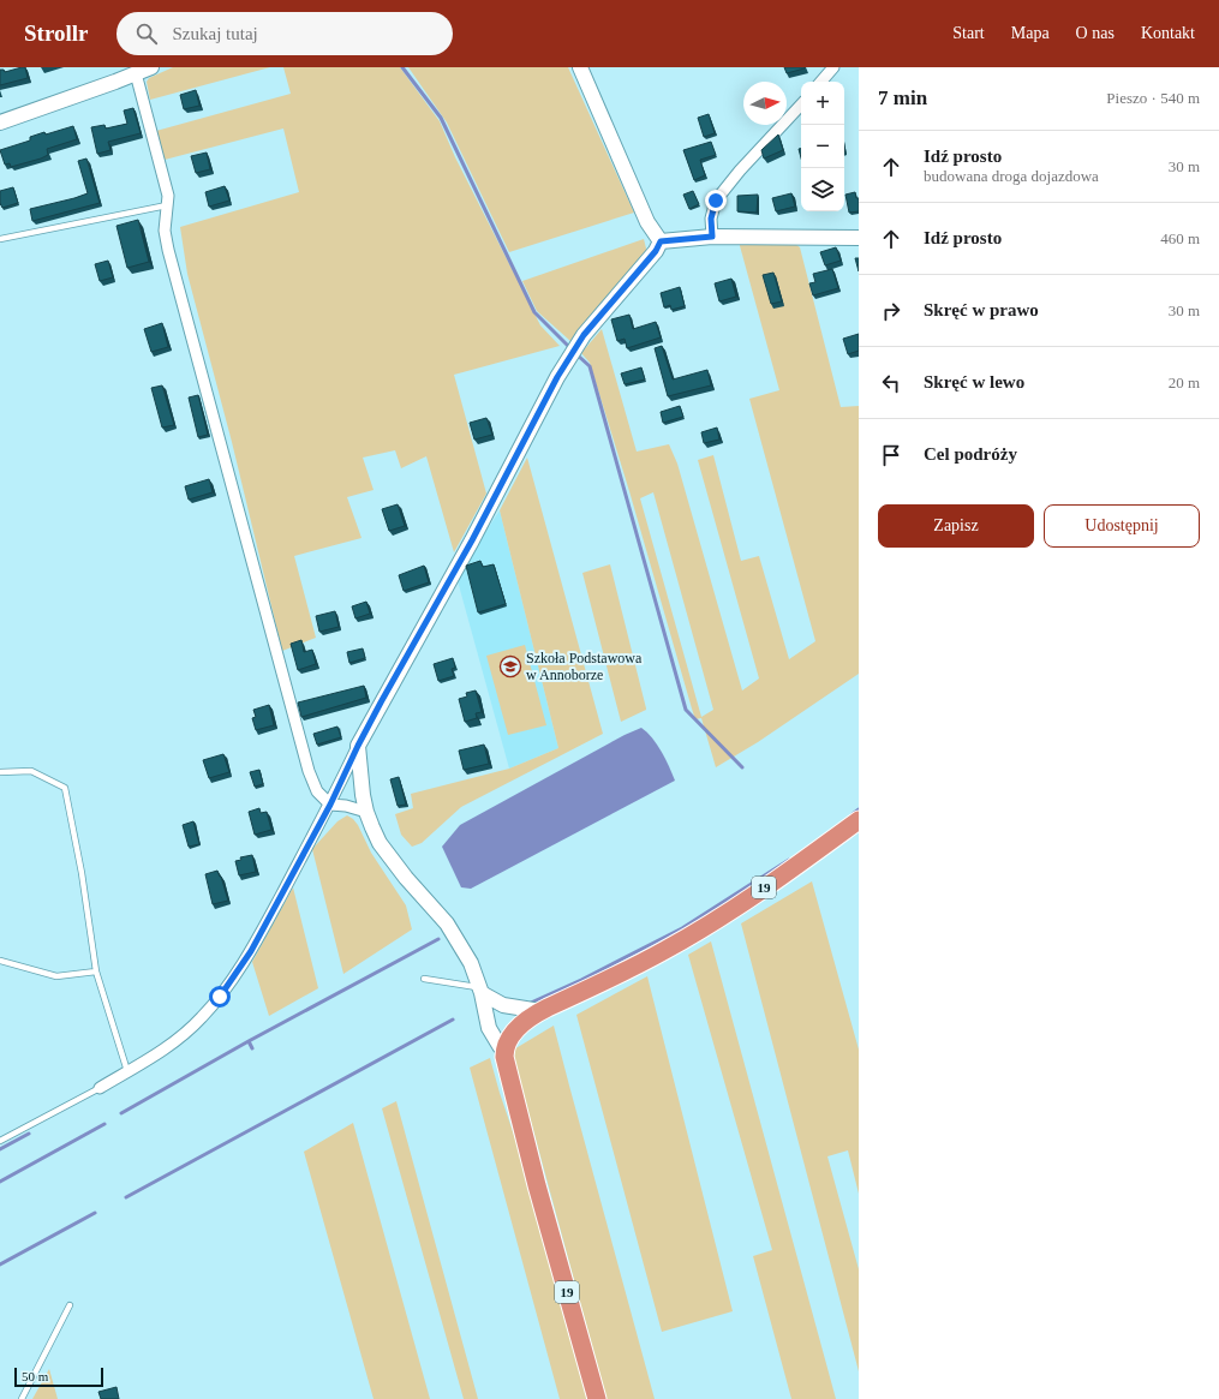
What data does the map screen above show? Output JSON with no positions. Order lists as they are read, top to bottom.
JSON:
{
  "streets": {
    "highway": ["19"]
  },
  "places": {
    "school or university": ["Szkoła Podstawowa w Annoborze"]
  },
  "scale_bar": "50 m",
  "north": "right",
  "page": {
    "header": "Strollr",
    "search": "Szukaj tutaj",
    "nav": [
      "Start",
      "Mapa",
      "O nas",
      "Kontakt"
    ],
    "heading": ["7 min", "Pieszo · 540 m"],
    "map_buttons": ["+", "−"],
    "list": [
      ["Idź prosto", "budowana droga dojazdowa", "30 m"],
      ["Idź prosto", "460 m"],
      ["Skręć w prawo", "30 m"],
      ["Skręć w lewo", "20 m"],
      "Cel podróży"
    ],
    "buttons": ["Zapisz", "Udostępnij"],
    "scale": "50 m"
  }
}
